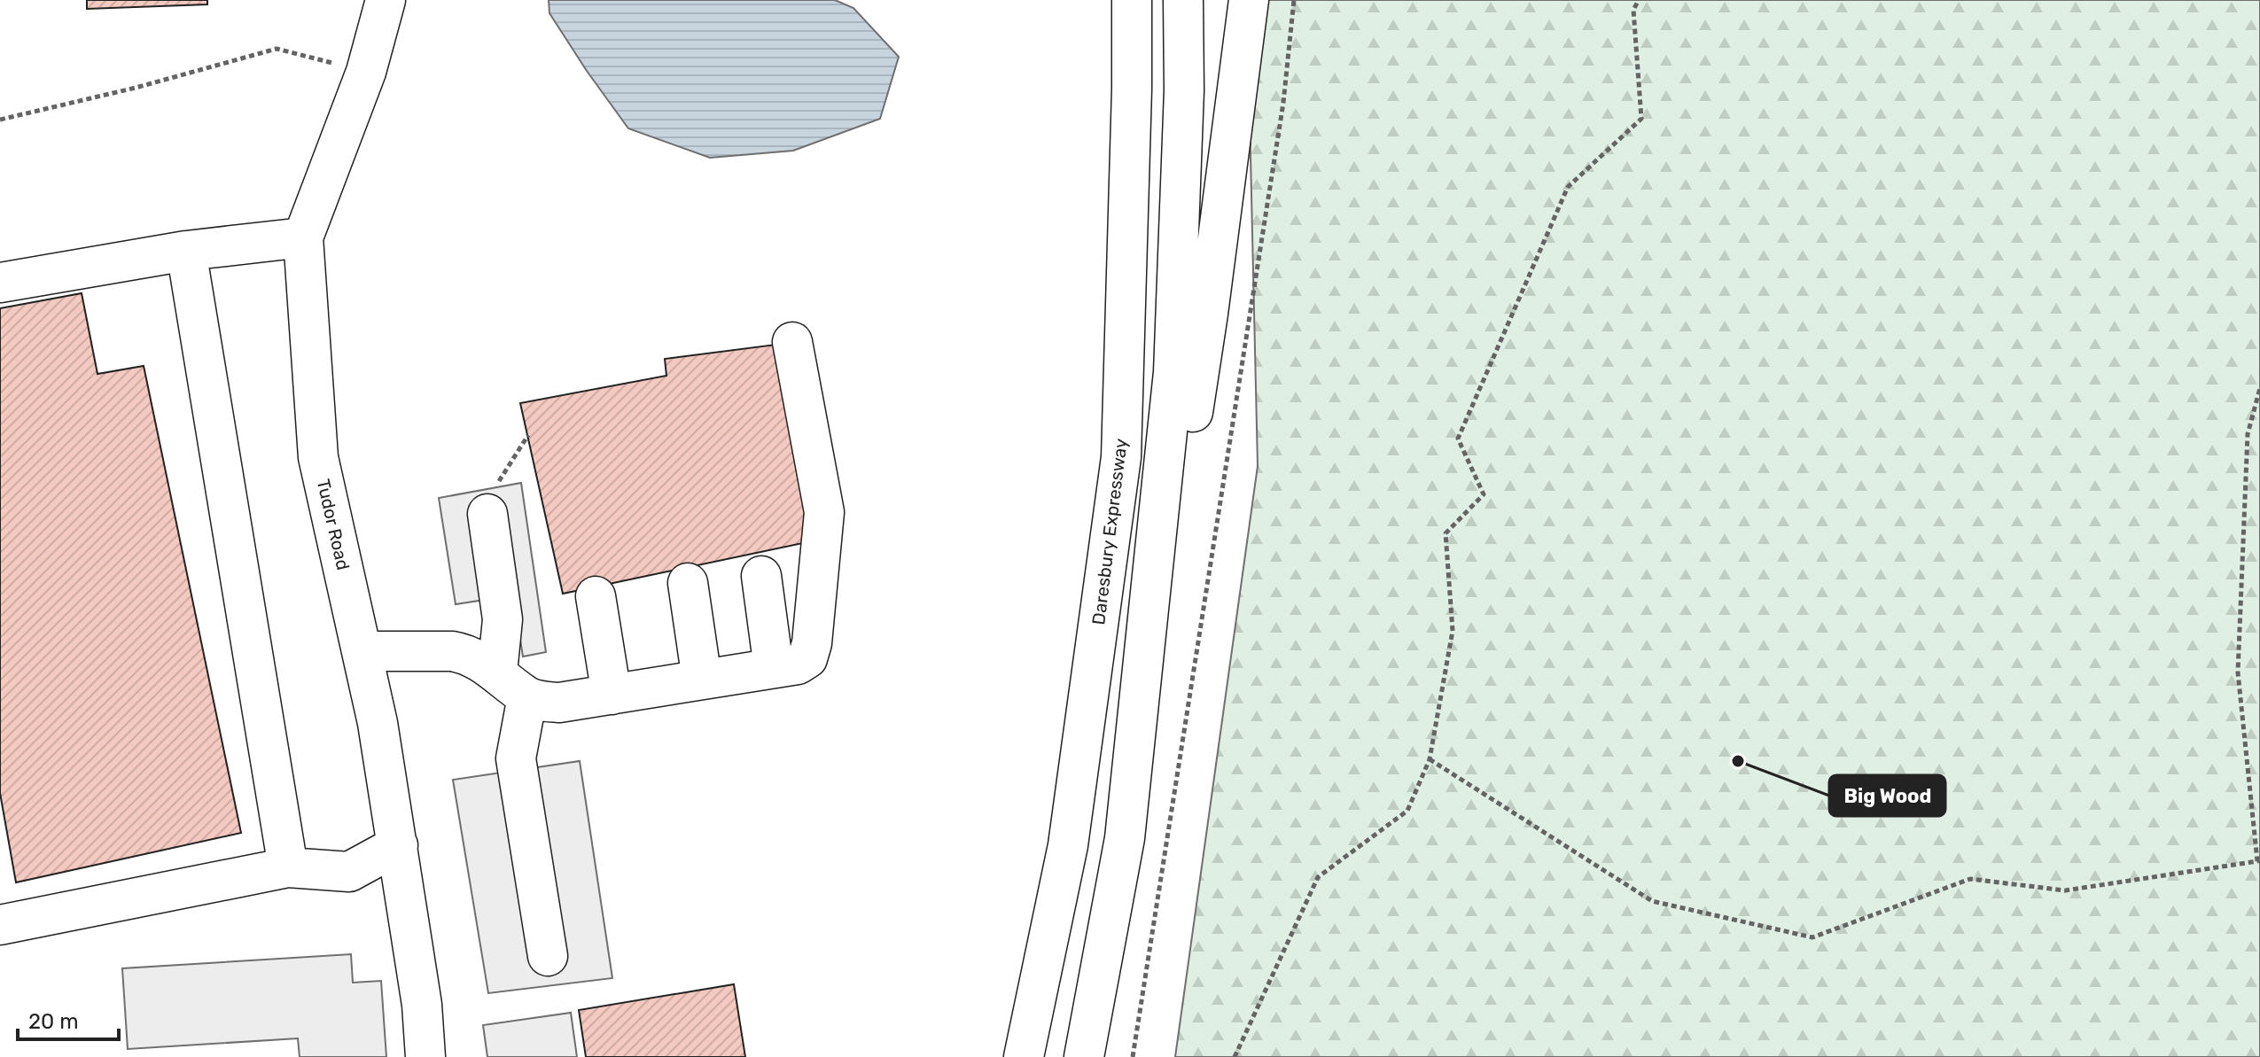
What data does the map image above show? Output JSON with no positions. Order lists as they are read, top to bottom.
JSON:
{
  "streets": {
    "main road": ["Tudor Road", "Daresbury Expressway"]
  },
  "places": ["Big Wood"],
  "scale_bar": "20 m"
}
